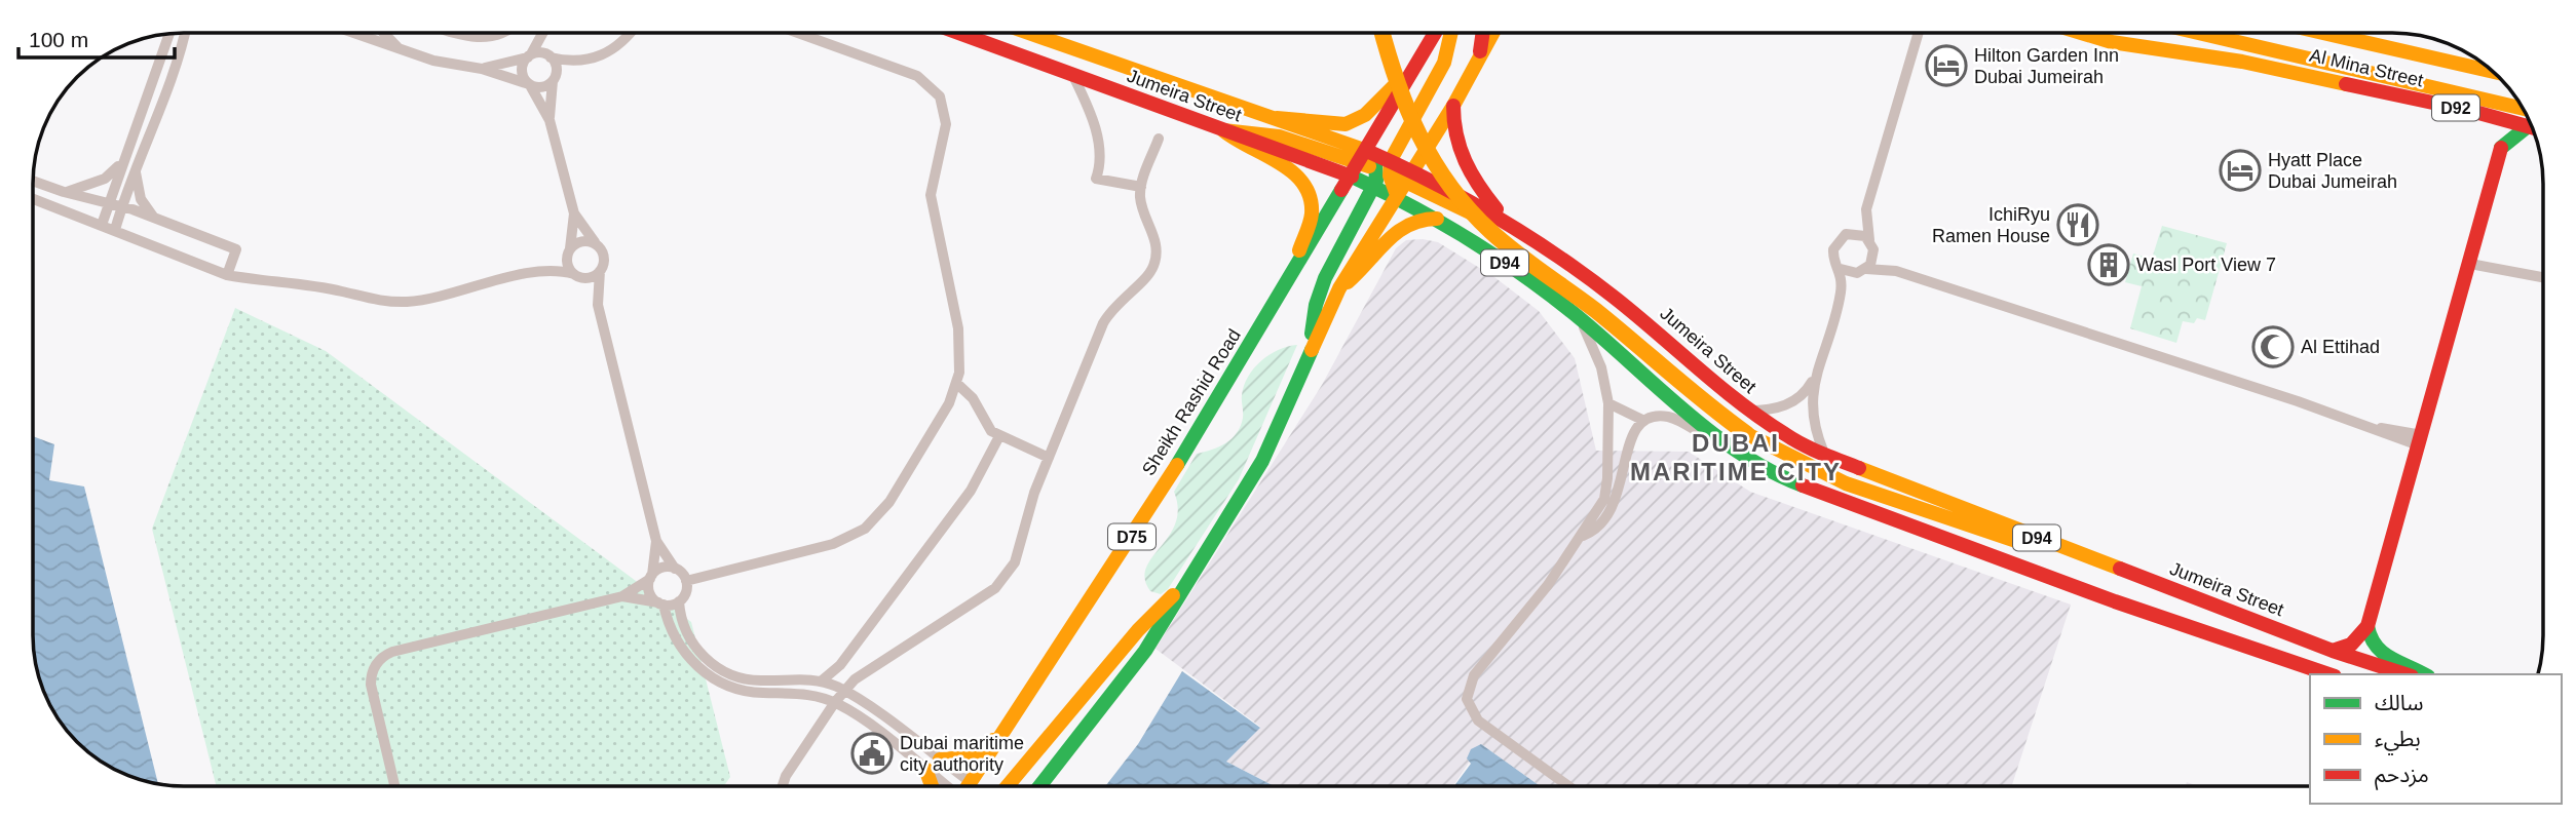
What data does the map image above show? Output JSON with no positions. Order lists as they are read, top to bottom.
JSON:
{
  "streets": {
    "main road": [
      "Al Mina Street",
      "Jumeira Street",
      "D92",
      "D94",
      "Sheikh Rashid Road",
      "D75"
    ]
  },
  "crossings": [
    ["Jumeira Street", "Sheikh Rashid Road"]
  ],
  "districts": ["DUBAI MARITIME CITY"],
  "places": {
    "hotel": ["Hilton Garden Inn Dubai Jumeirah", "Hyatt Place Dubai Jumeirah"],
    "restaurant": ["IchiRyu Ramen House"],
    "building": ["Wasl Port View 7"],
    "mosque": ["Al Ettihad"],
    "public building": ["Dubai maritime city authority"]
  },
  "legend": ["سالك", "بطيء", "مزدحم"],
  "scale_bar": "100 m"
}
